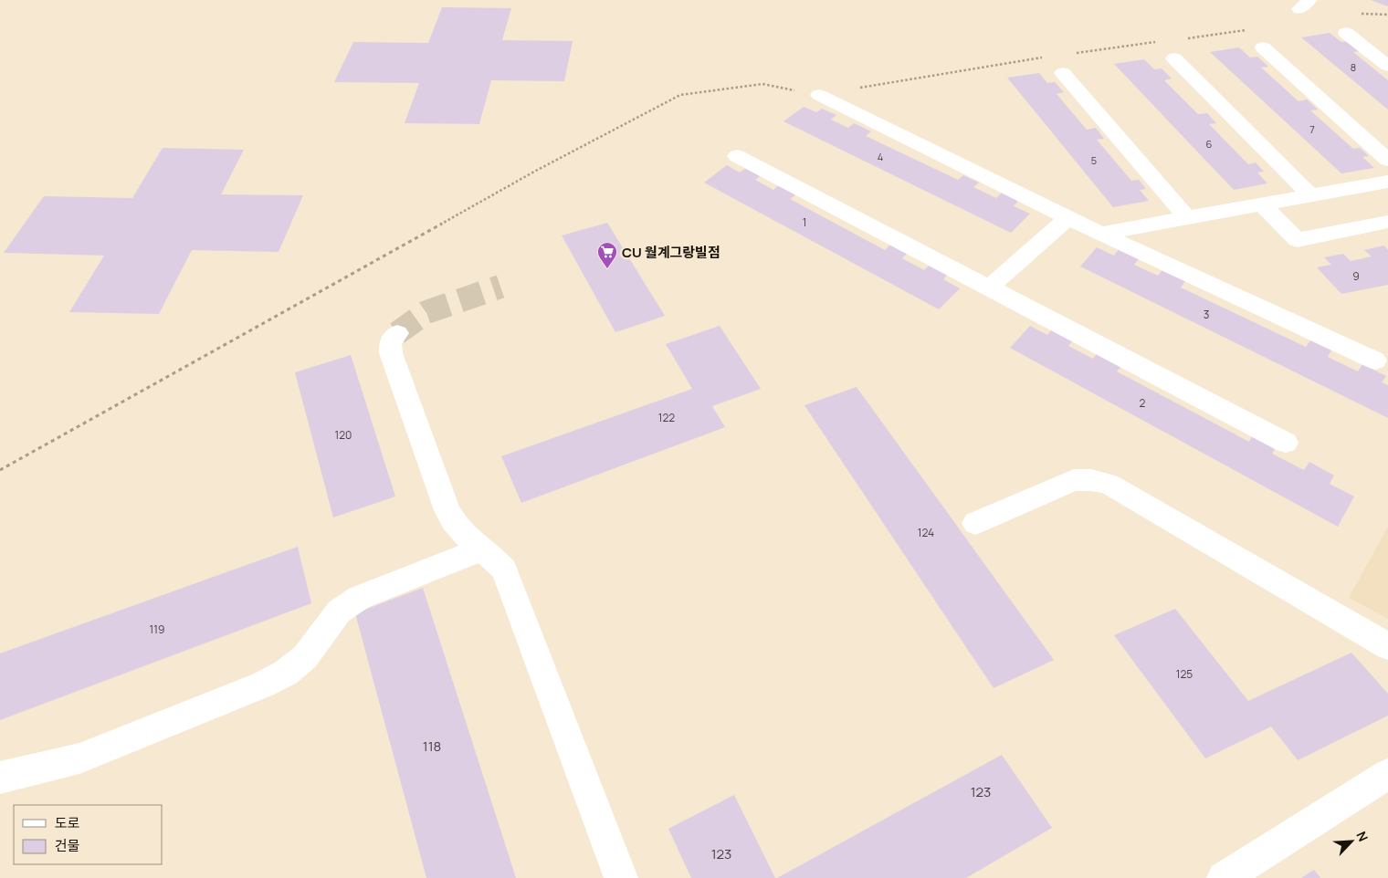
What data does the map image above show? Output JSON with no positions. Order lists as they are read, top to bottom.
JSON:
{
  "places": {
    "supermarket": ["CU 월계그랑빌점"]
  },
  "house_numbers": [
    "8",
    "7",
    "6",
    "4",
    "5",
    "1",
    "9",
    "3",
    "2",
    "122",
    "120",
    "124",
    "119",
    "125",
    "118",
    "123",
    "123"
  ],
  "legend": ["도로", "건물"],
  "north": "top right"
}
